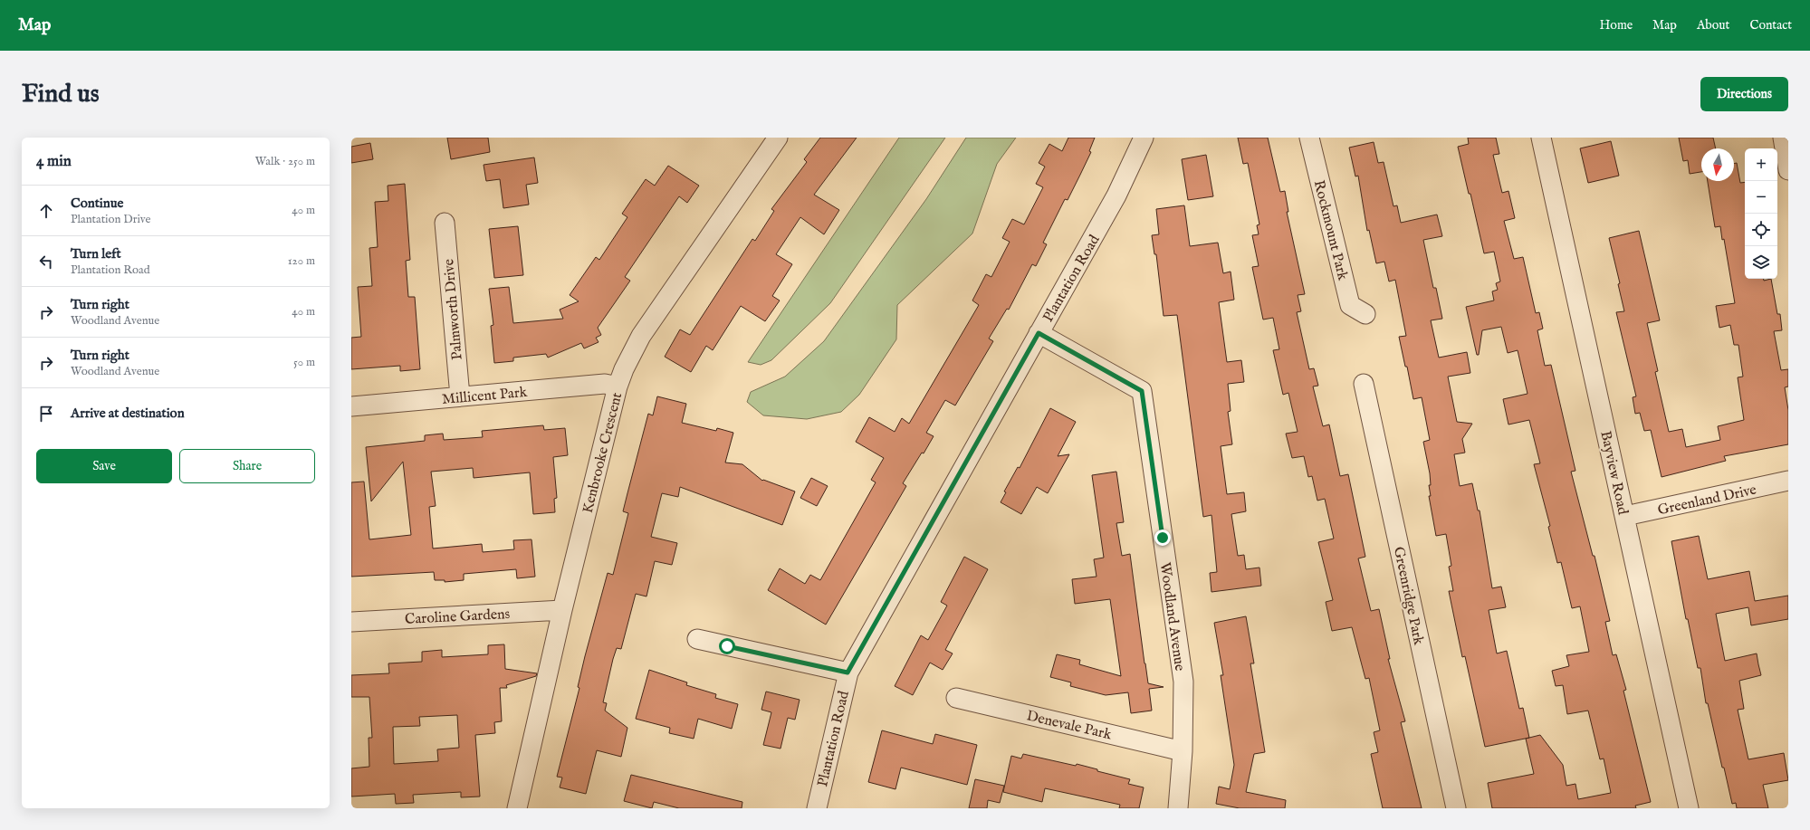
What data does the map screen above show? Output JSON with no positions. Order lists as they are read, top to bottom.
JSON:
{
  "streets": {
    "street": [
      "Rockmount Park",
      "Plantation Road",
      "Palmworth Drive",
      "Millicent Park",
      "Kenbrooke Crescent",
      "Bayview Road",
      "Greenland Drive",
      "Greenridge Park",
      "Caroline Gardens",
      "Woodland Avenue",
      "Denevale Park"
    ]
  },
  "crossings": [
    ["Plantation Road", "Woodland Avenue"],
    ["Palmworth Drive", "Millicent Park"],
    ["Millicent Park", "Kenbrooke Crescent"],
    ["Kenbrooke Crescent", "Caroline Gardens"],
    ["Bayview Road", "Greenland Drive"],
    ["Woodland Avenue", "Denevale Park"]
  ],
  "north": "bottom",
  "page": {
    "header": "Map",
    "nav": [
      "Home",
      "Map",
      "About",
      "Contact"
    ],
    "buttons": [
      "Directions",
      ["Save", "Share"]
    ],
    "title": "Find us",
    "heading": ["4 min", "Walk · 250 m"],
    "map_buttons": ["+", "−"],
    "list": [
      ["Continue", "Plantation Drive", "40 m"],
      ["Turn left", "Plantation Road", "120 m"],
      ["Turn right", "Woodland Avenue", "40 m"],
      ["Turn right", "Woodland Avenue", "50 m"],
      "Arrive at destination"
    ]
  }
}
